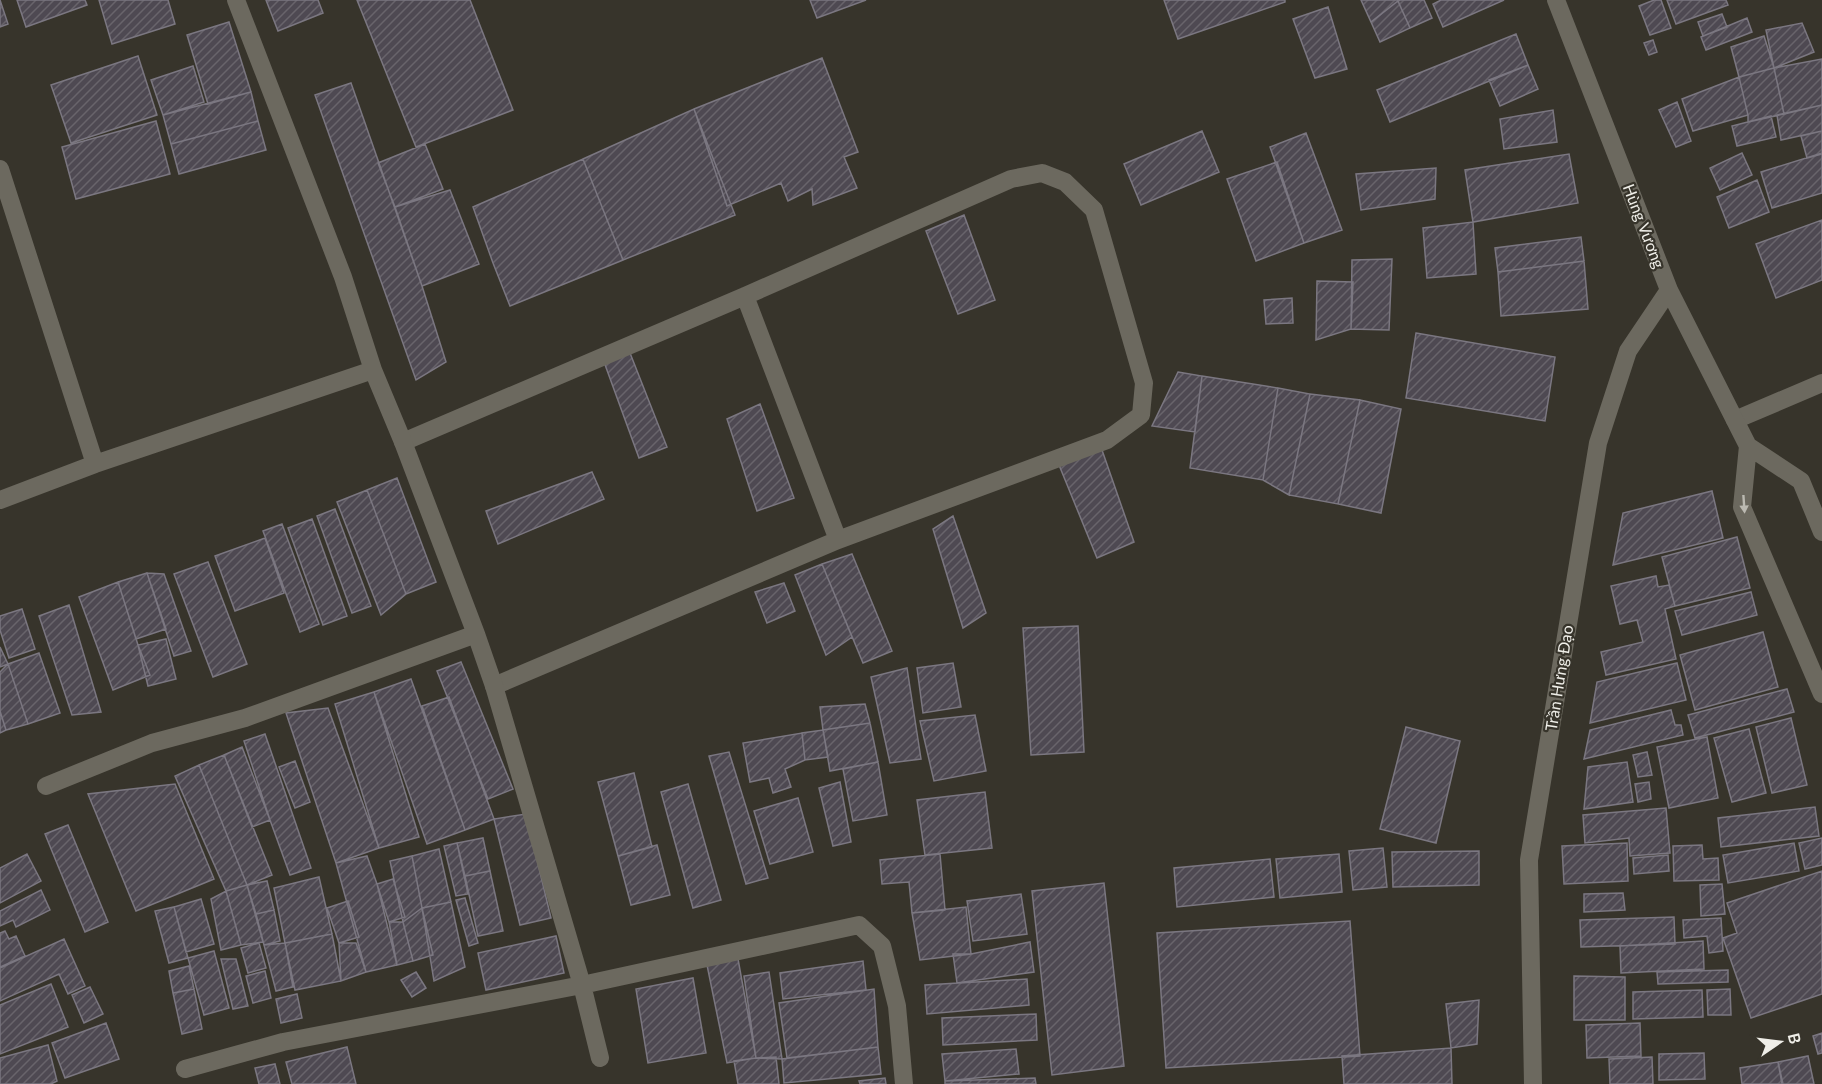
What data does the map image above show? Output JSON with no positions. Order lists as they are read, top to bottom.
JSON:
{
  "streets": {
    "street": ["Hùng Vương", "Trần Hưng Đạo"]
  },
  "crossings": [
    ["Hùng Vương", "Trần Hưng Đạo"]
  ],
  "north": "right"
}
